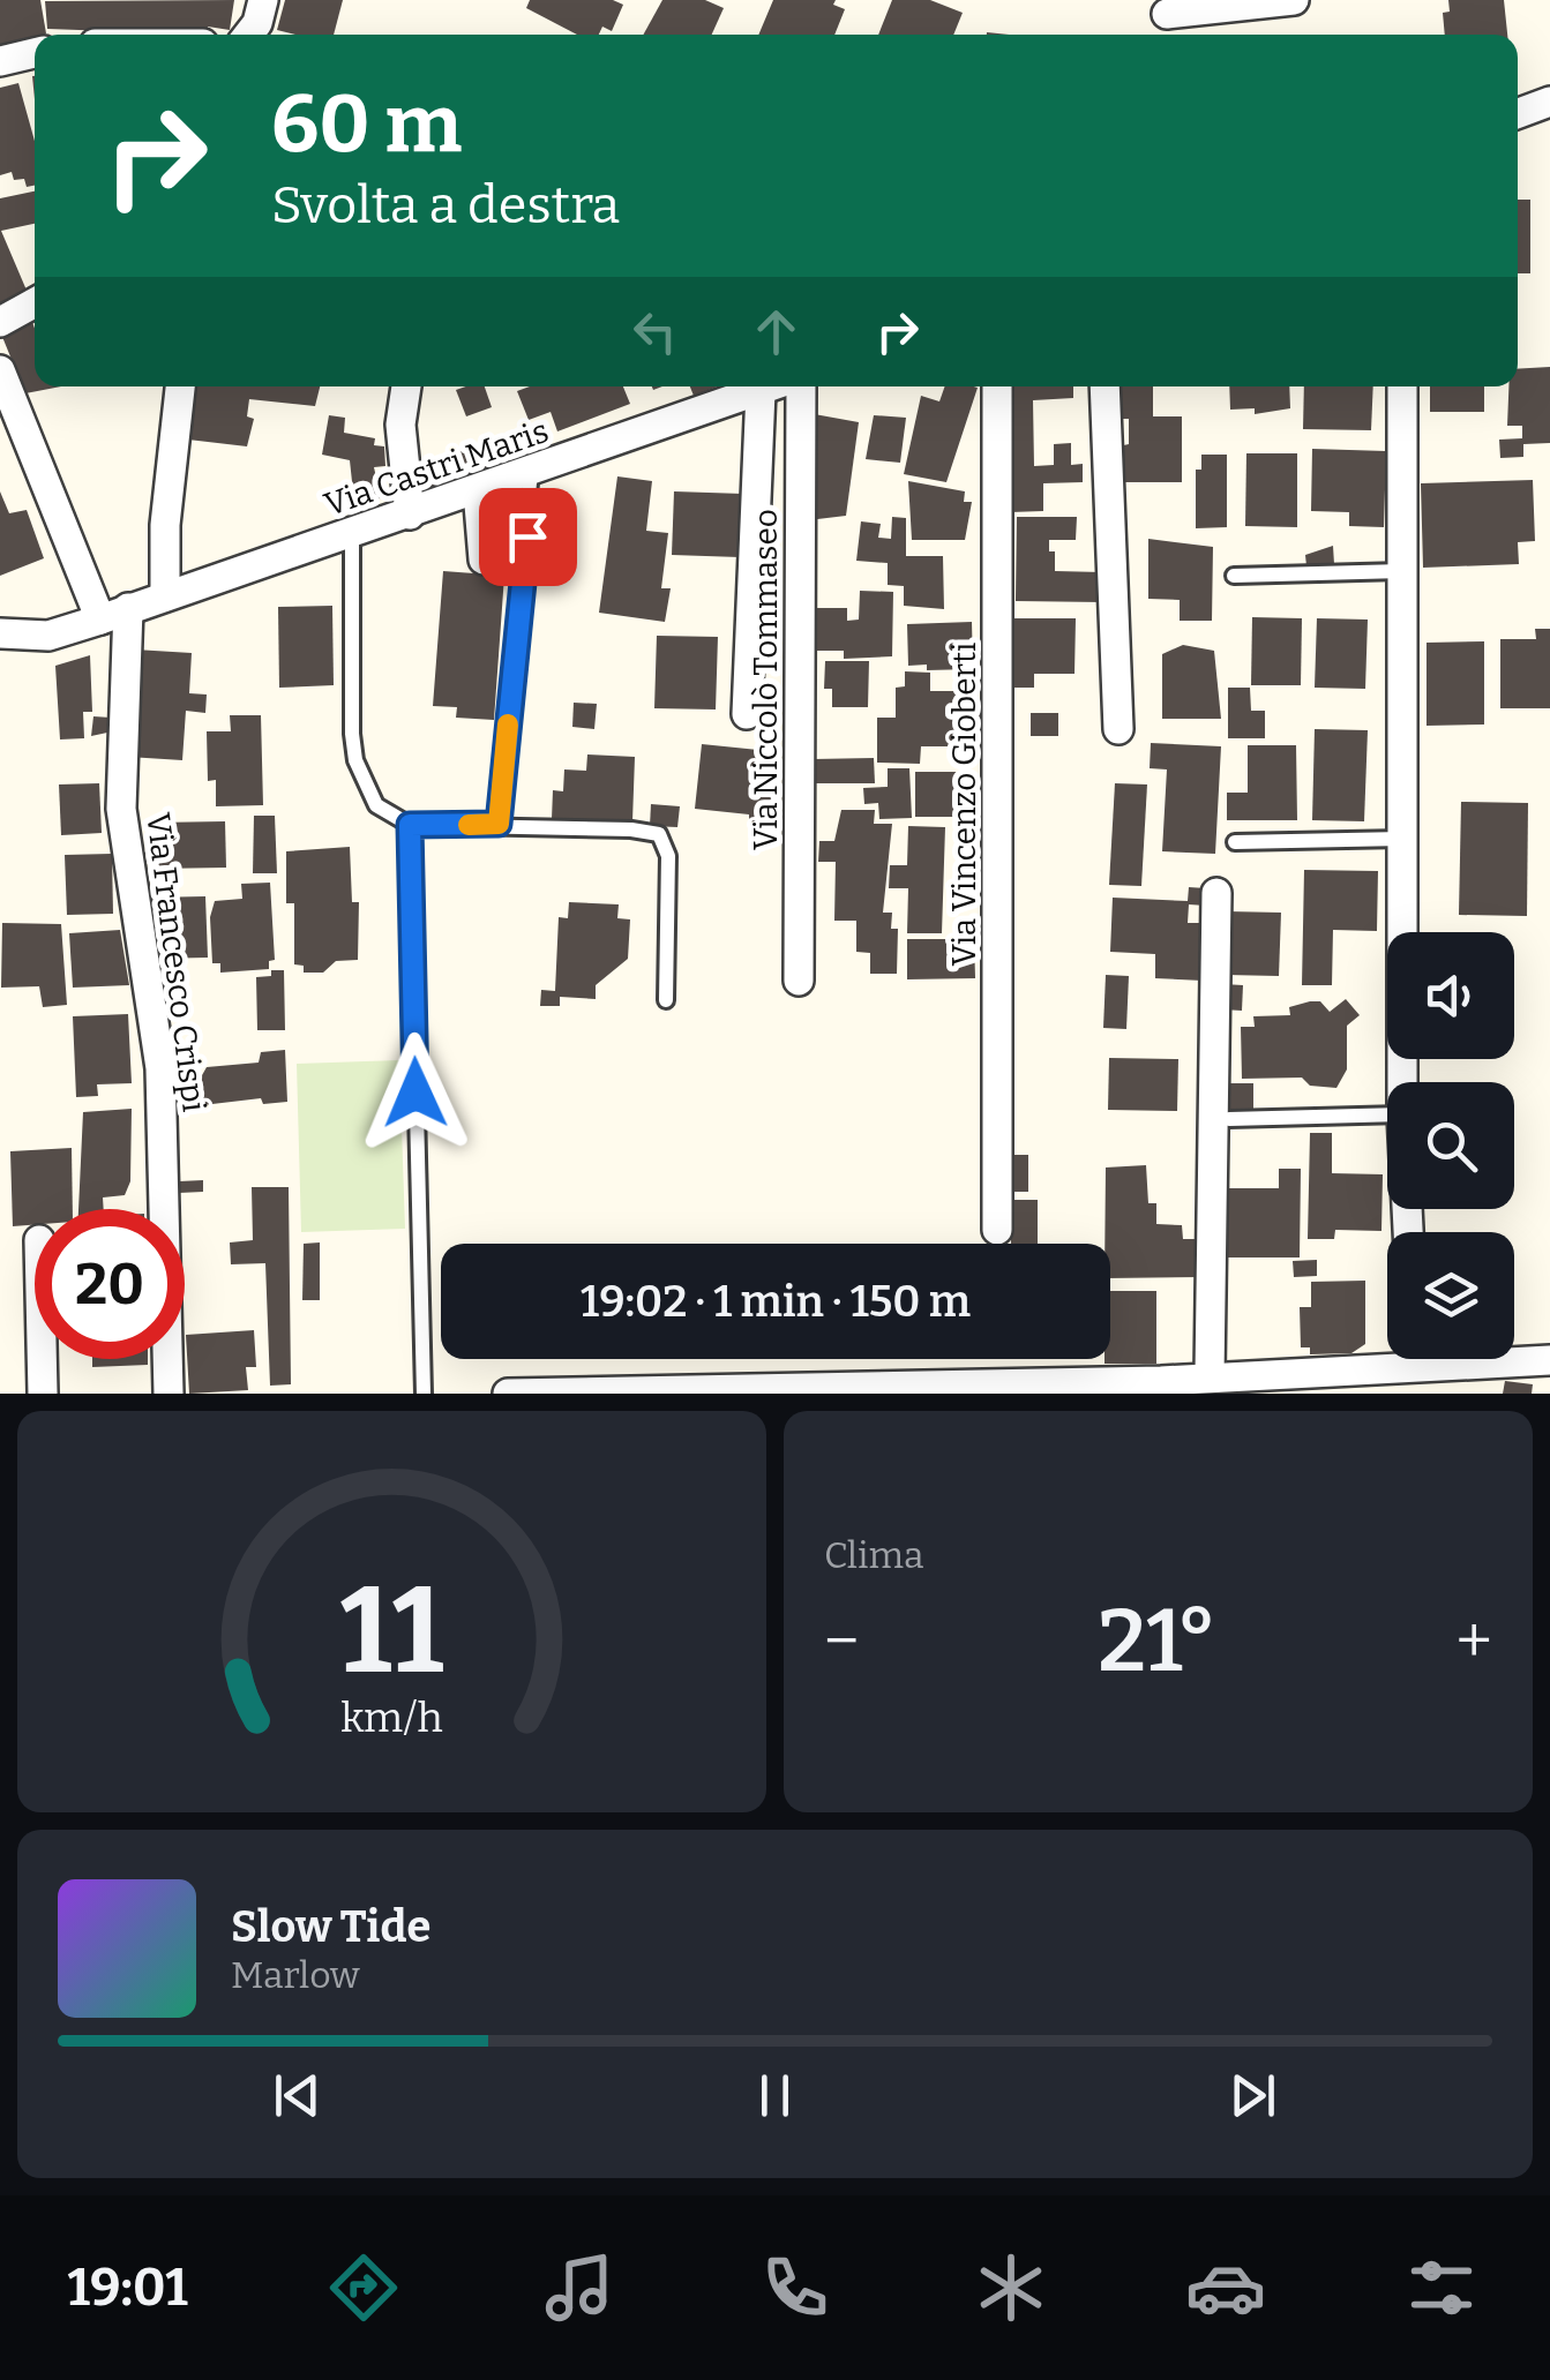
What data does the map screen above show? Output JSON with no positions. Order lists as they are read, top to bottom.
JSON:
{
  "streets": {
    "street": [
      "Via Castri Maris",
      "Via Niccolò Tommaseo",
      "Via Vincenzo Gioberti",
      "Via Francesco Crispi"
    ]
  },
  "crossings": [
    ["Via Castri Maris", "Via Francesco Crispi"]
  ],
  "page": {
    "turn": ["60 m", "Svolta a destra"],
    "limit": "20",
    "trip": "19:02 · 1 min · 150 m",
    "tile": "Clima",
    "heat": ["−", "21°", "+"],
    "song": ["Slow Tide", "Marlow"],
    "tabs": "19:01",
    "gauge": ["11", "km/h"]
  }
}
